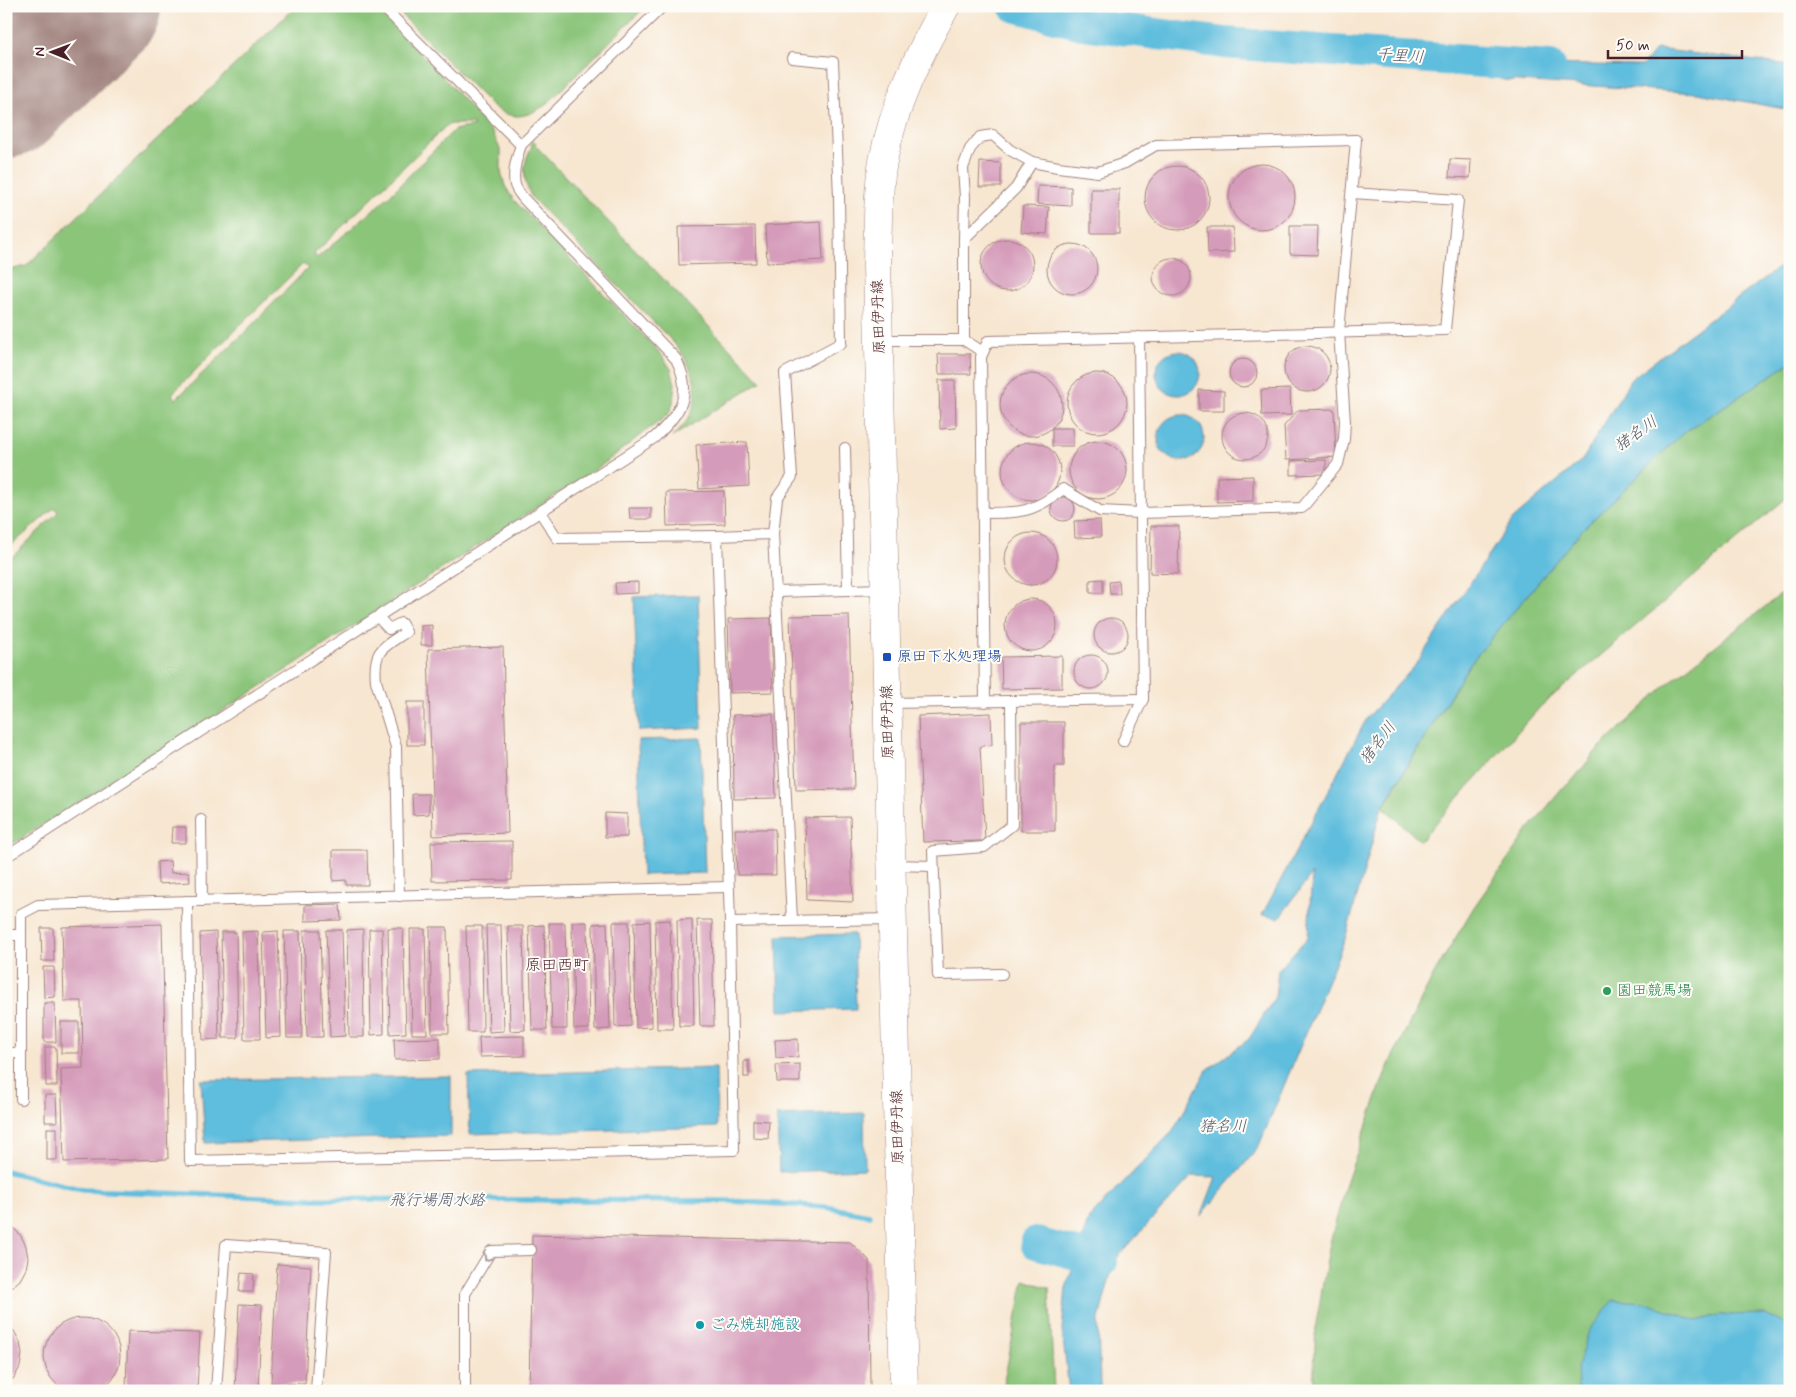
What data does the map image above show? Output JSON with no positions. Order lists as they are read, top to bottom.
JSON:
{
  "streets": {
    "street": ["原田伊丹線"]
  },
  "districts": ["原田西町"],
  "water": ["千里川", "猪名川", "飛行場周水路"],
  "places": {
    "transit": ["原田下水処理場"],
    "other": ["園田競馬場", "ごみ焼却施設"]
  },
  "scale_bar": "50 m",
  "north": "left"
}
